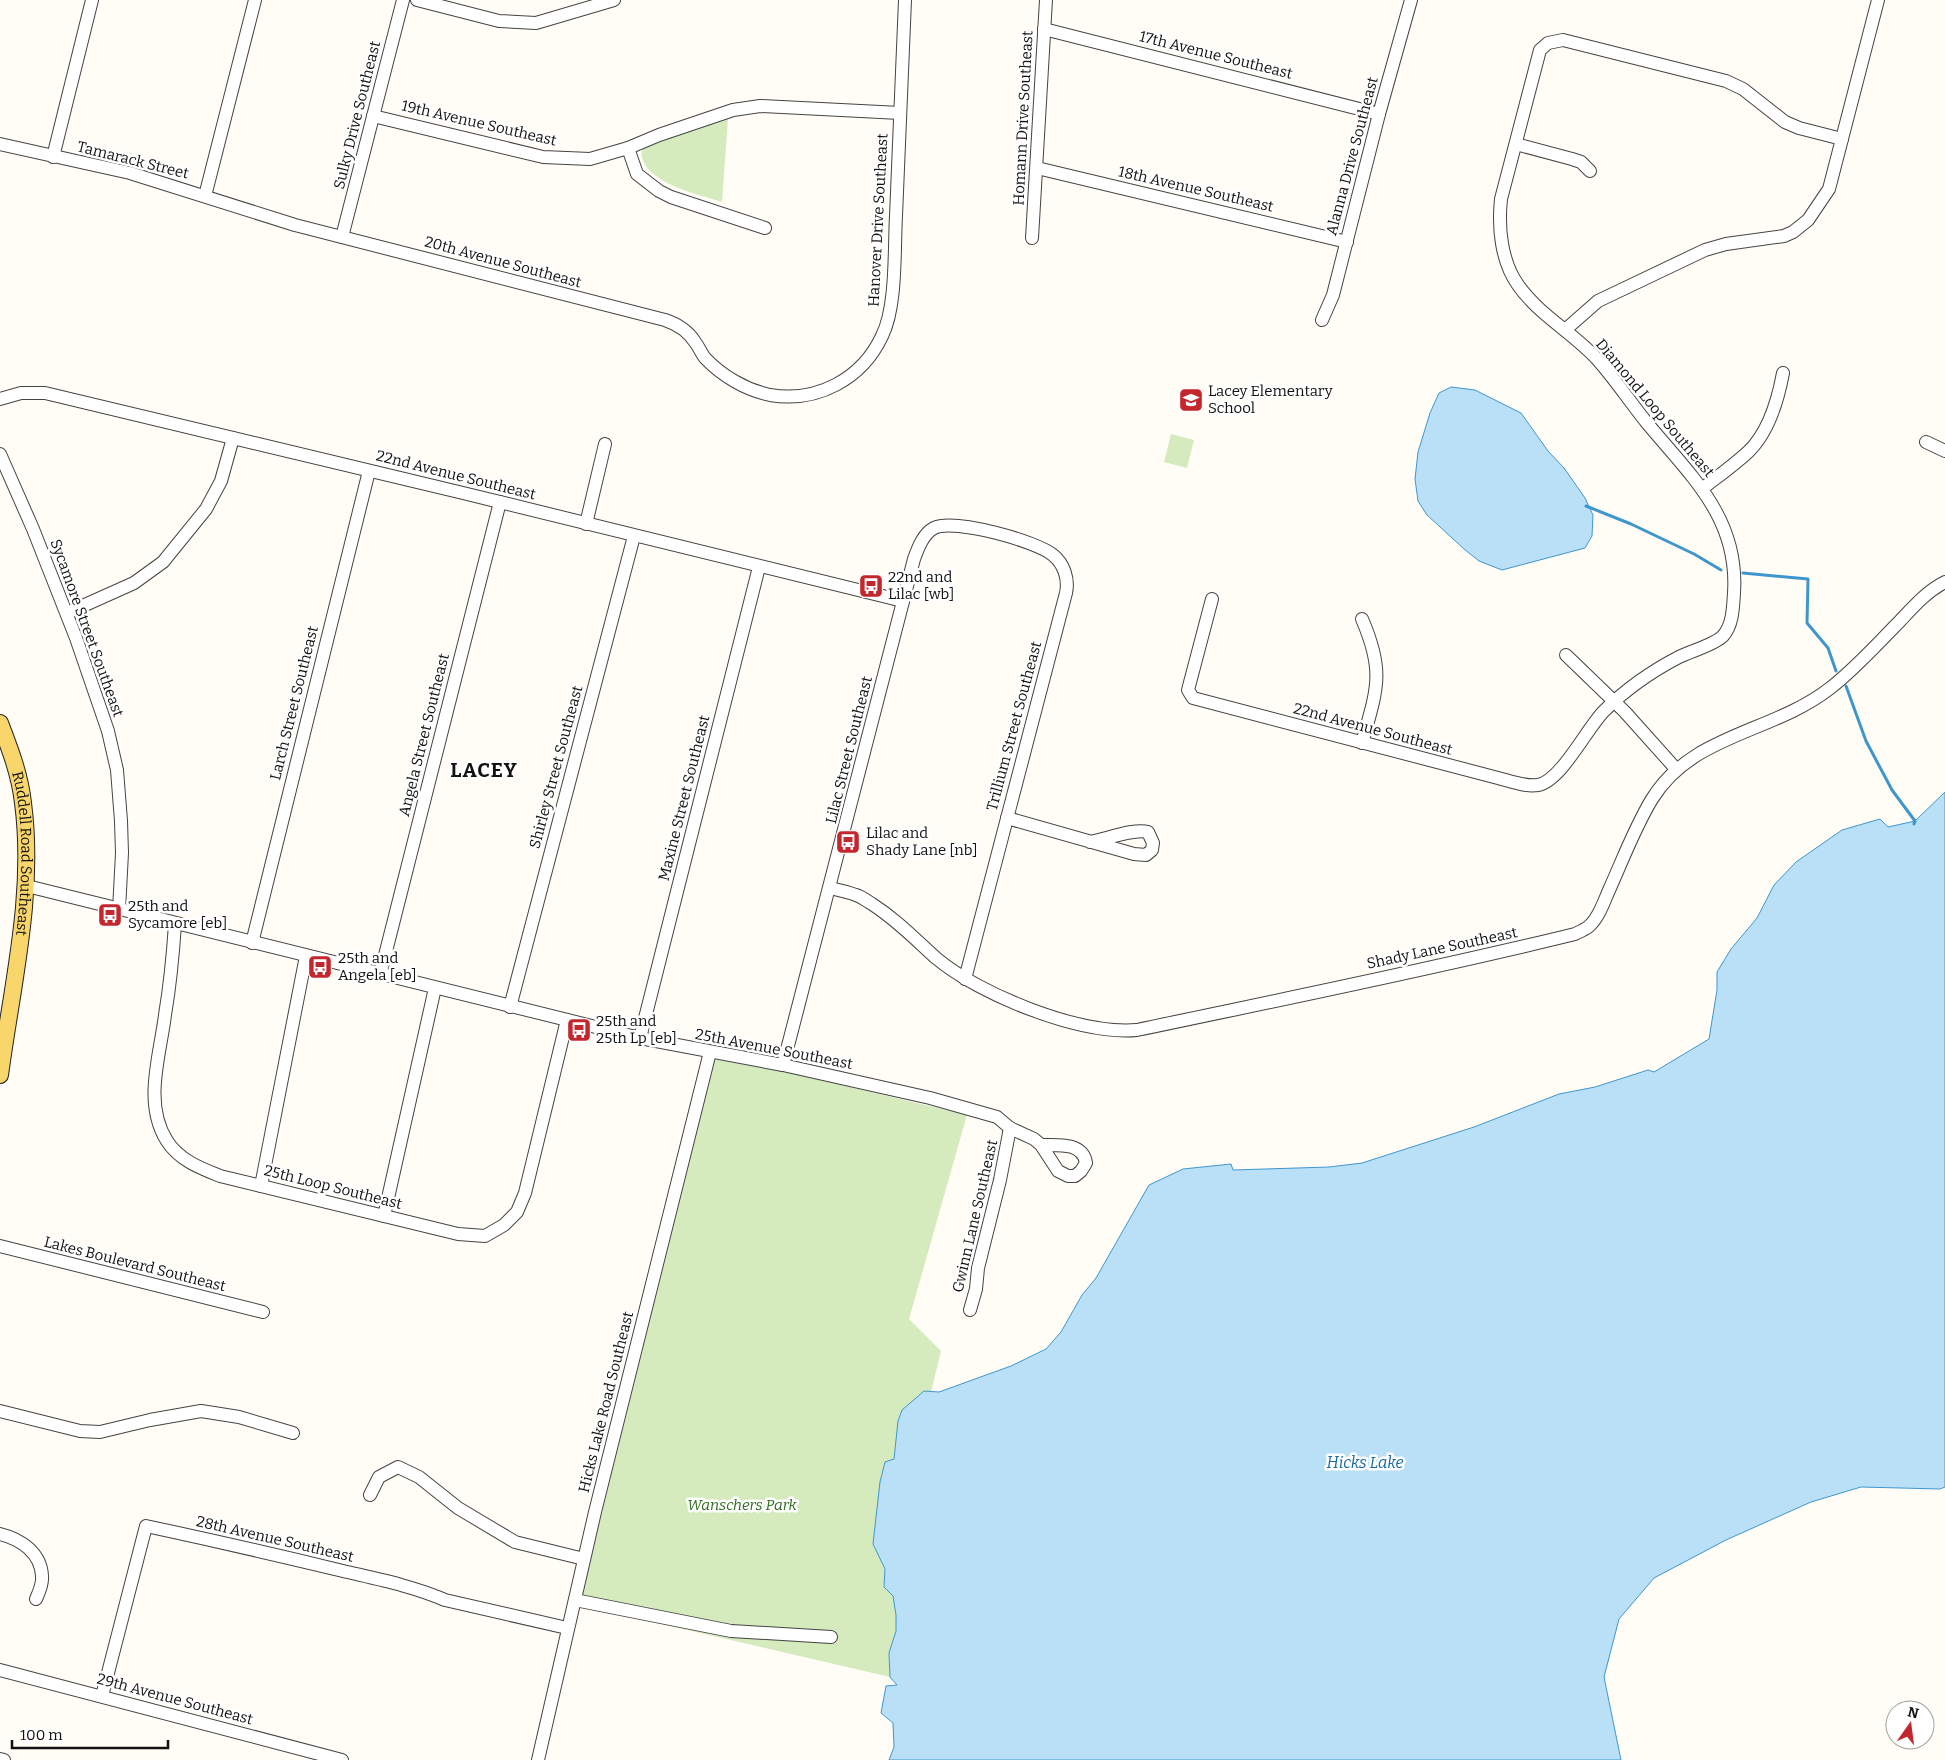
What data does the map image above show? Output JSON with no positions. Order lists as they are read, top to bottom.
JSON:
{
  "streets": {
    "main road": ["Ruddell Road Southeast"],
    "street": [
      "17th Avenue Southeast",
      "Sulky Drive Southeast",
      "Homann Drive Southeast",
      "19th Avenue Southeast",
      "Alanna Drive Southeast",
      "Tamarack Street",
      "18th Avenue Southeast",
      "Hanover Drive Southeast",
      "20th Avenue Southeast",
      "Diamond Loop Southeast",
      "22nd Avenue Southeast",
      "Sycamore Street Southeast",
      "Larch Street Southeast",
      "Trillium Street Southeast",
      "Angela Street Southeast",
      "Lilac Street Southeast",
      "Shirley Street Southeast",
      "Maxine Street Southeast",
      "Shady Lane Southeast",
      "25th Avenue Southeast",
      "25th Loop Southeast",
      "Gwinn Lane Southeast",
      "Lakes Boulevard Southeast",
      "Hicks Lake Road Southeast",
      "28th Avenue Southeast",
      "29th Avenue Southeast"
    ]
  },
  "crossings": [
    ["17th Avenue Southeast", "Homann Drive Southeast"],
    ["17th Avenue Southeast", "Alanna Drive Southeast"],
    ["Sulky Drive Southeast", "19th Avenue Southeast"],
    ["Sulky Drive Southeast", "20th Avenue Southeast"],
    ["Homann Drive Southeast", "18th Avenue Southeast"],
    ["19th Avenue Southeast", "Hanover Drive Southeast"],
    ["Alanna Drive Southeast", "18th Avenue Southeast"],
    ["Tamarack Street", "20th Avenue Southeast"],
    ["Hanover Drive Southeast", "20th Avenue Southeast"],
    ["Diamond Loop Southeast", "22nd Avenue Southeast"],
    ["22nd Avenue Southeast", "Larch Street Southeast"],
    ["22nd Avenue Southeast", "Angela Street Southeast"],
    ["22nd Avenue Southeast", "Lilac Street Southeast"],
    ["22nd Avenue Southeast", "Shirley Street Southeast"],
    ["22nd Avenue Southeast", "Maxine Street Southeast"],
    ["Sycamore Street Southeast", "25th Avenue Southeast"],
    ["Larch Street Southeast", "25th Avenue Southeast"],
    ["Trillium Street Southeast", "Lilac Street Southeast"],
    ["Trillium Street Southeast", "Shady Lane Southeast"],
    ["Angela Street Southeast", "25th Avenue Southeast"],
    ["Lilac Street Southeast", "Shady Lane Southeast"],
    ["Lilac Street Southeast", "25th Avenue Southeast"],
    ["Shirley Street Southeast", "25th Avenue Southeast"],
    ["Maxine Street Southeast", "25th Avenue Southeast"],
    ["Ruddell Road Southeast", "25th Avenue Southeast"],
    ["25th Avenue Southeast", "25th Loop Southeast"],
    ["25th Avenue Southeast", "Gwinn Lane Southeast"],
    ["25th Avenue Southeast", "Hicks Lake Road Southeast"],
    ["Hicks Lake Road Southeast", "28th Avenue Southeast"],
    ["28th Avenue Southeast", "29th Avenue Southeast"]
  ],
  "districts": ["LACEY"],
  "water": ["Hicks Lake"],
  "parks": ["Wanschers Park"],
  "places": {
    "school or university": ["Lacey Elementary School"],
    "bus stop": [
      "22nd and Lilac [wb]",
      "Lilac and Shady Lane [nb]",
      "25th and Sycamore [eb]",
      "25th and Angela [eb]",
      "25th and 25th Lp [eb]"
    ]
  },
  "scale_bar": "100 m",
  "north": "top"
}
